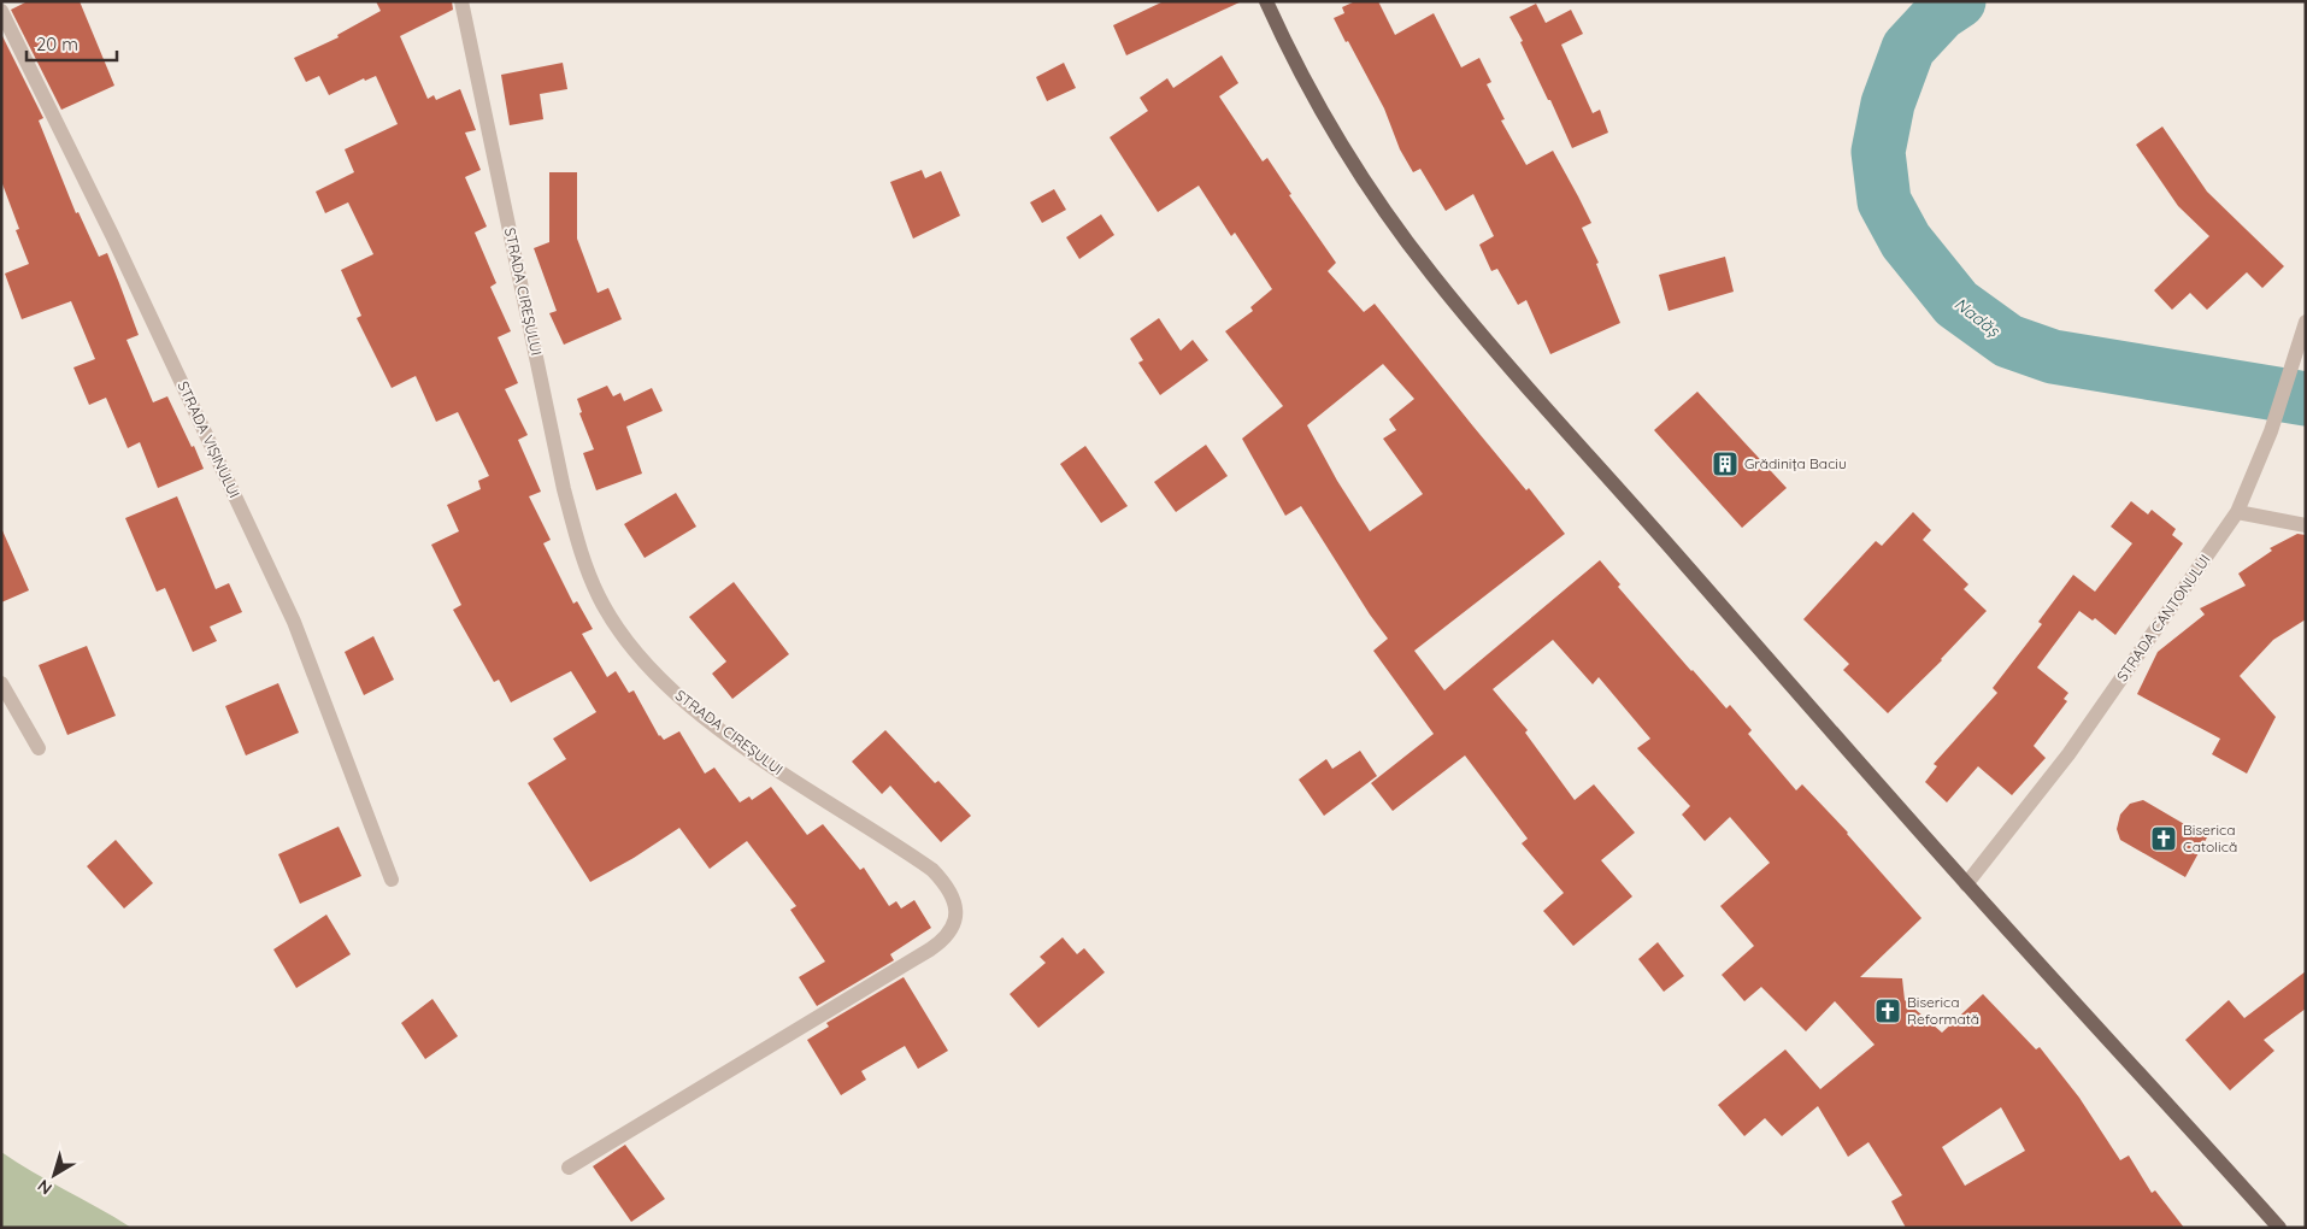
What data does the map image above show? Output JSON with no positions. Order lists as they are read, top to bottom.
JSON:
{
  "streets": {
    "street": ["STRADA CIREȘULUI", "STRADA VIȘINULUI", "STRADA CANTONULUI"]
  },
  "water": ["Nadăș"],
  "places": {
    "building": ["Grădinița Baciu"],
    "church": ["Biserica Catolică", "Biserica Reformată"]
  },
  "scale_bar": "20 m",
  "north": "bottom left"
}
